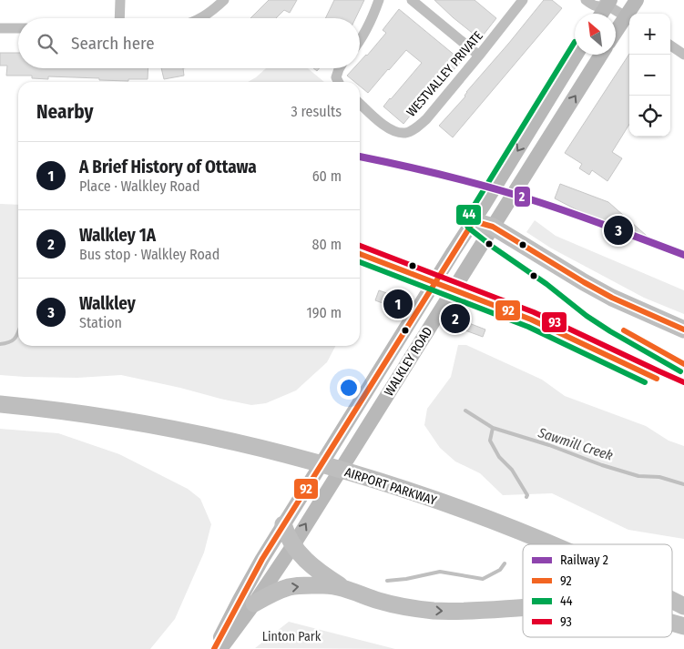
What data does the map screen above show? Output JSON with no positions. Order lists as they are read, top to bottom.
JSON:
{
  "streets": {
    "highway": ["AIRPORT PARKWAY"],
    "main road": ["WALKLEY ROAD"],
    "street": ["WESTVALLEY PRIVATE"]
  },
  "water": ["Sawmill Creek"],
  "parks": ["Linton Park"],
  "lines": [
    "transit line 44",
    "rail line 2",
    "transit line 92",
    "transit line 93"
  ],
  "legend": [
    "Railway 2",
    "92",
    "44",
    "93"
  ],
  "north": "top left",
  "page": {
    "map_buttons": ["+", "−"],
    "search": "Search here",
    "heading": ["Nearby", "3 results"],
    "list": [
      {
        "mark": "1",
        "name": "A Brief History of Ottawa",
        "note": "Place · Walkley Road",
        "value": "60 m"
      },
      {
        "mark": "2",
        "name": "Walkley 1A",
        "note": "Bus stop · Walkley Road",
        "value": "80 m"
      },
      {
        "mark": "3",
        "name": "Walkley",
        "note": "Station",
        "value": "190 m"
      }
    ],
    "pins": ["3", "1", "2"]
  }
}
